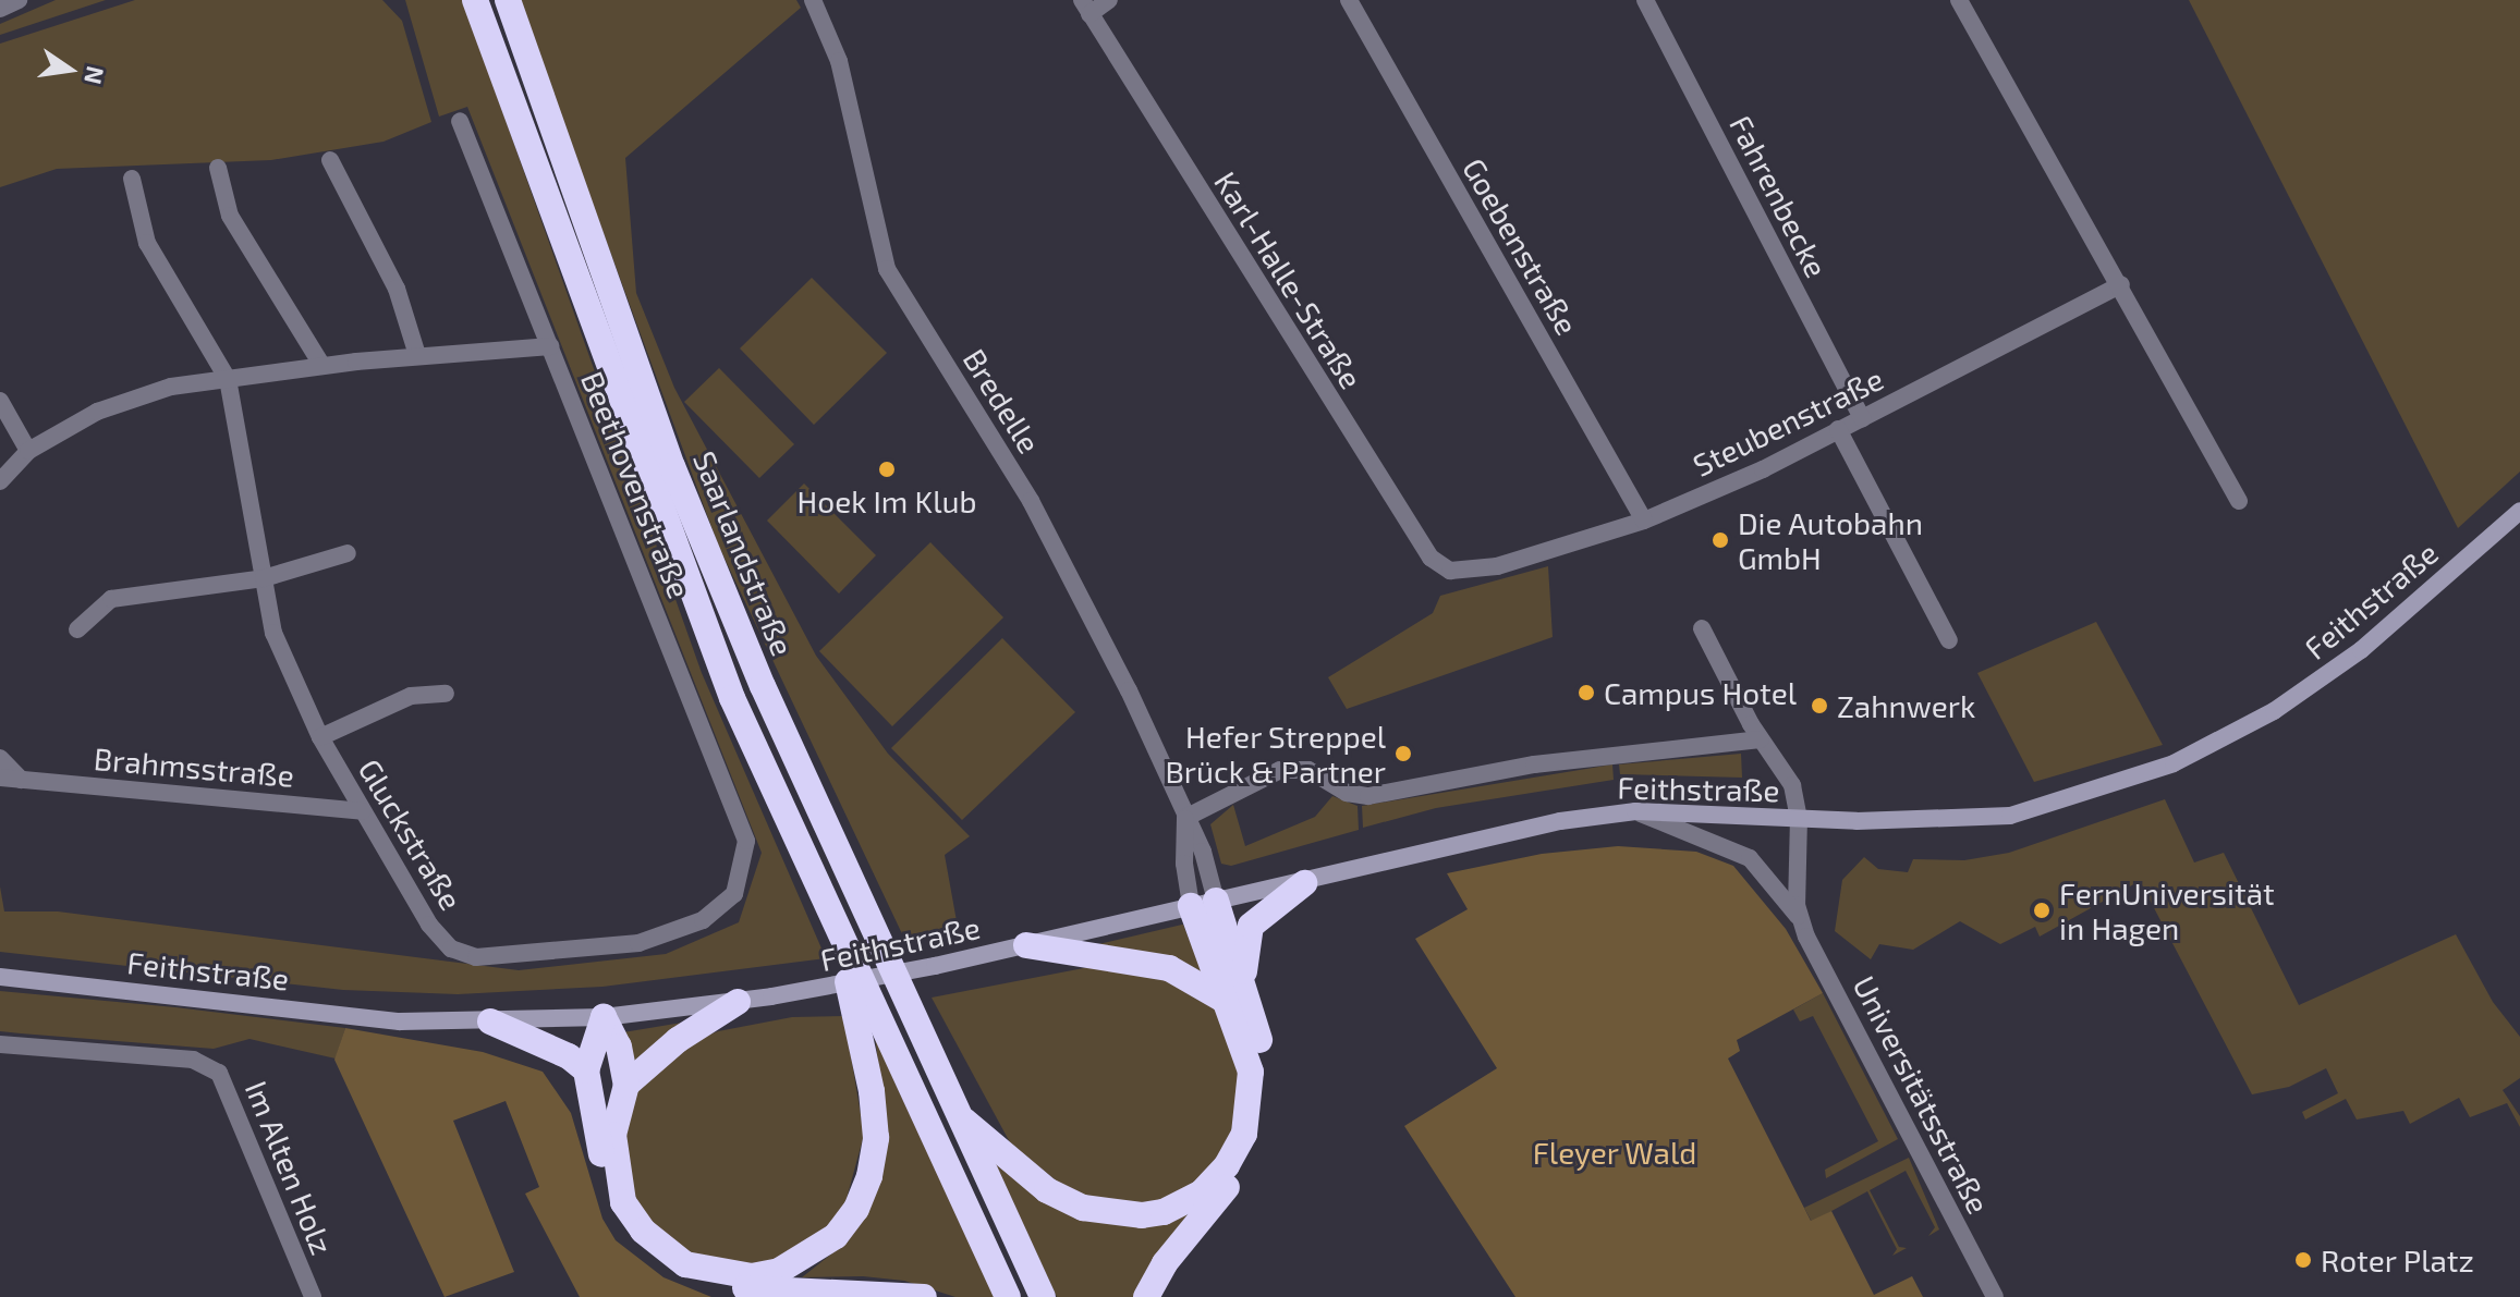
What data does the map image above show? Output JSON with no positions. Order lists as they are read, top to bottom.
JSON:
{
  "streets": {
    "highway": ["Saarlandstraße"],
    "main road": ["Feithstraße"],
    "street": [
      "Fahrenbecke",
      "Goebenstraße",
      "Karl-Halle-Straße",
      "Bredelle",
      "Steubenstraße",
      "Beethovenstraße",
      "Brahmsstraße",
      "Gluckstraße",
      "Universitätsstraße",
      "Im Alten Holz"
    ]
  },
  "crossings": [
    ["Fahrenbecke", "Steubenstraße"],
    ["Goebenstraße", "Steubenstraße"],
    ["Karl-Halle-Straße", "Steubenstraße"],
    ["Bredelle", "Feithstraße"],
    ["Beethovenstraße", "Gluckstraße"],
    ["Feithstraße", "Universitätsstraße"],
    ["Brahmsstraße", "Gluckstraße"]
  ],
  "parks": ["Fleyer Wald"],
  "places": [
    "Hoek Im Klub",
    "Die Autobahn GmbH",
    "Campus Hotel",
    "Zahnwerk",
    "Hefer Streppel Brück & Partner",
    "FernUniversität in Hagen",
    "Roter Platz"
  ],
  "north": "right"
}
